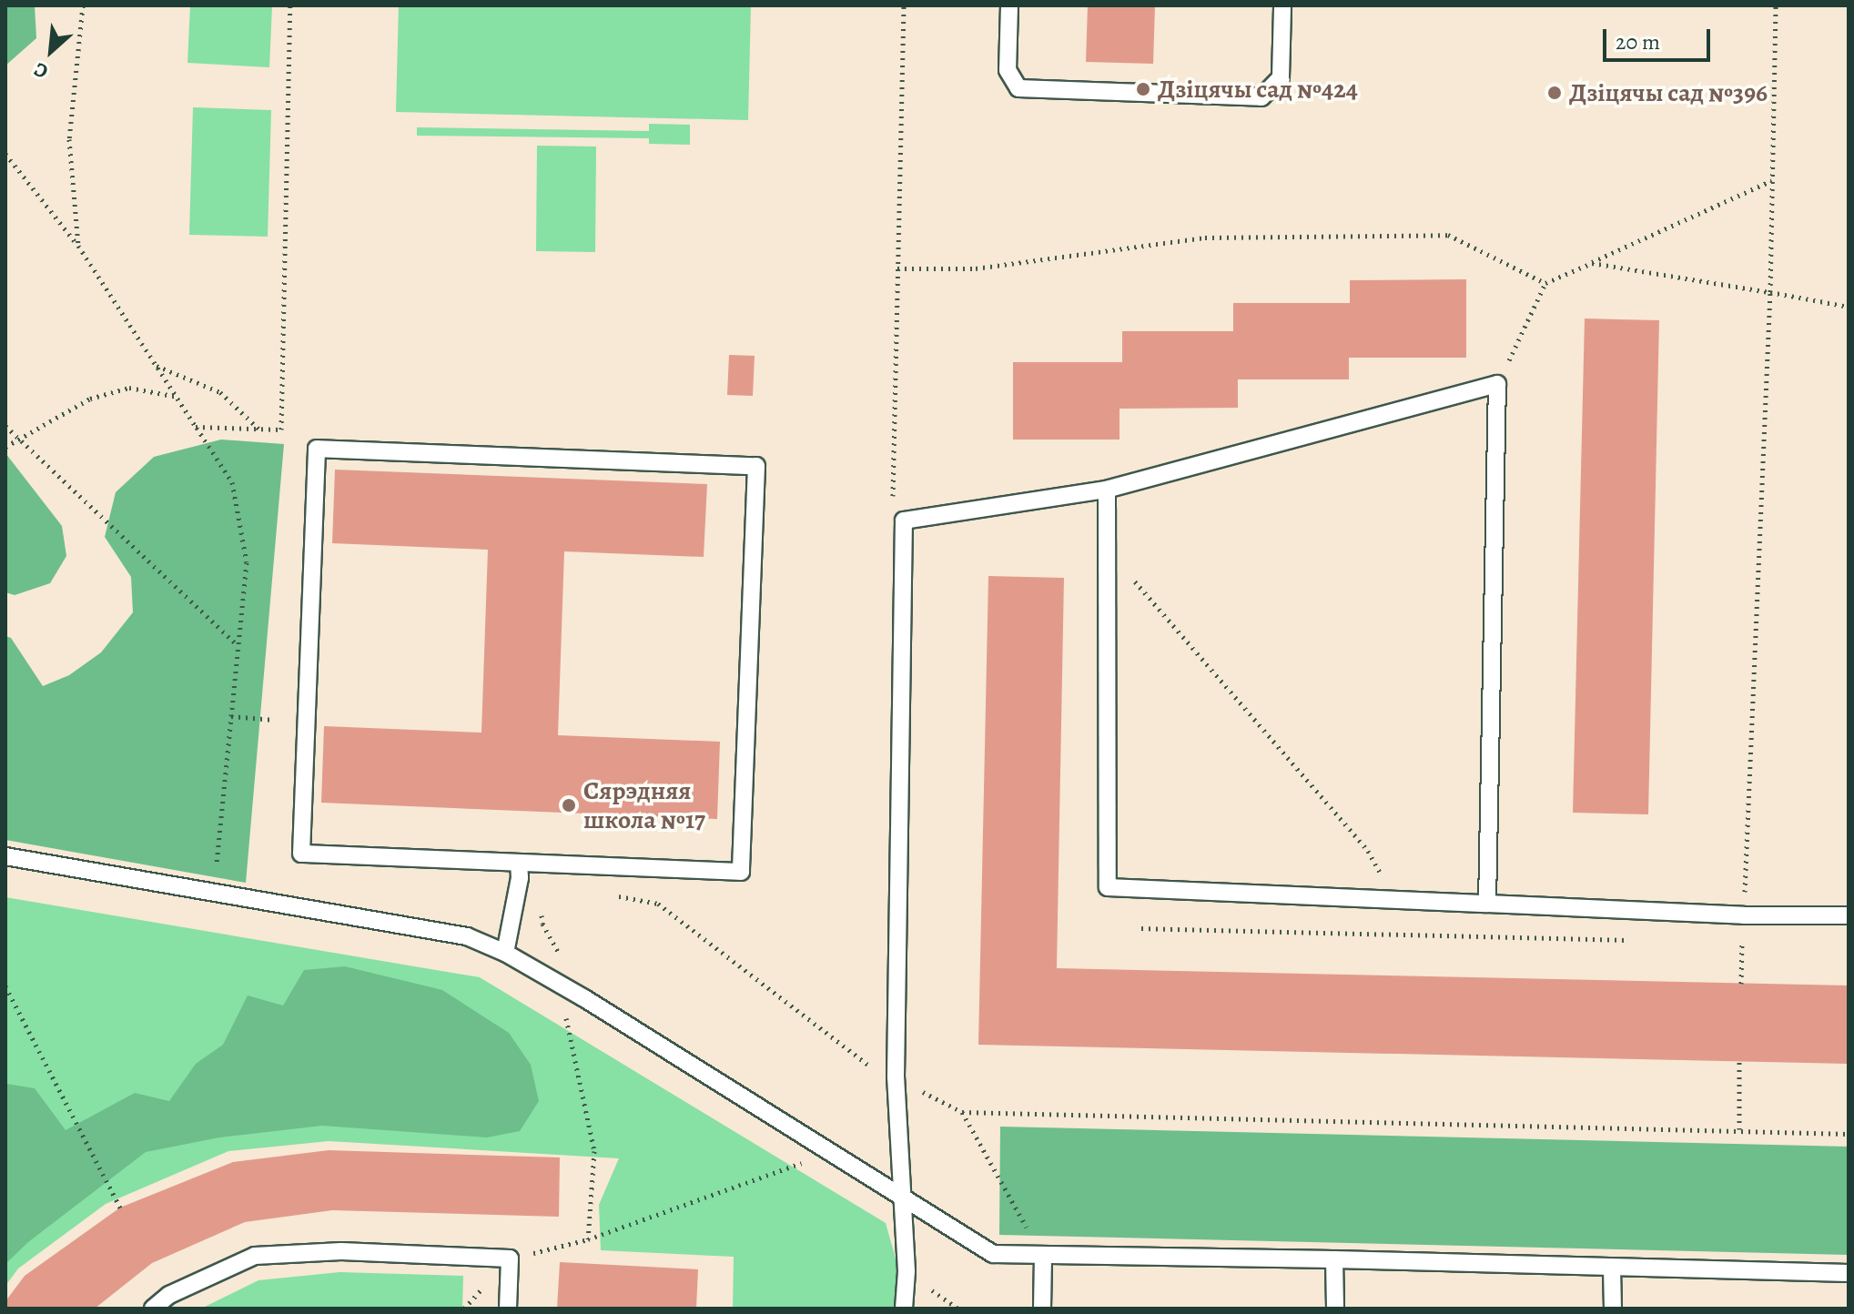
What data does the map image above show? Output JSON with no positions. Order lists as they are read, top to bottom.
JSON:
{
  "places": ["Дзіцячы сад №424", "Дзіцячы сад №396", "Сярэдняя школа №17"],
  "scale_bar": "20 m",
  "north": "bottom left"
}
